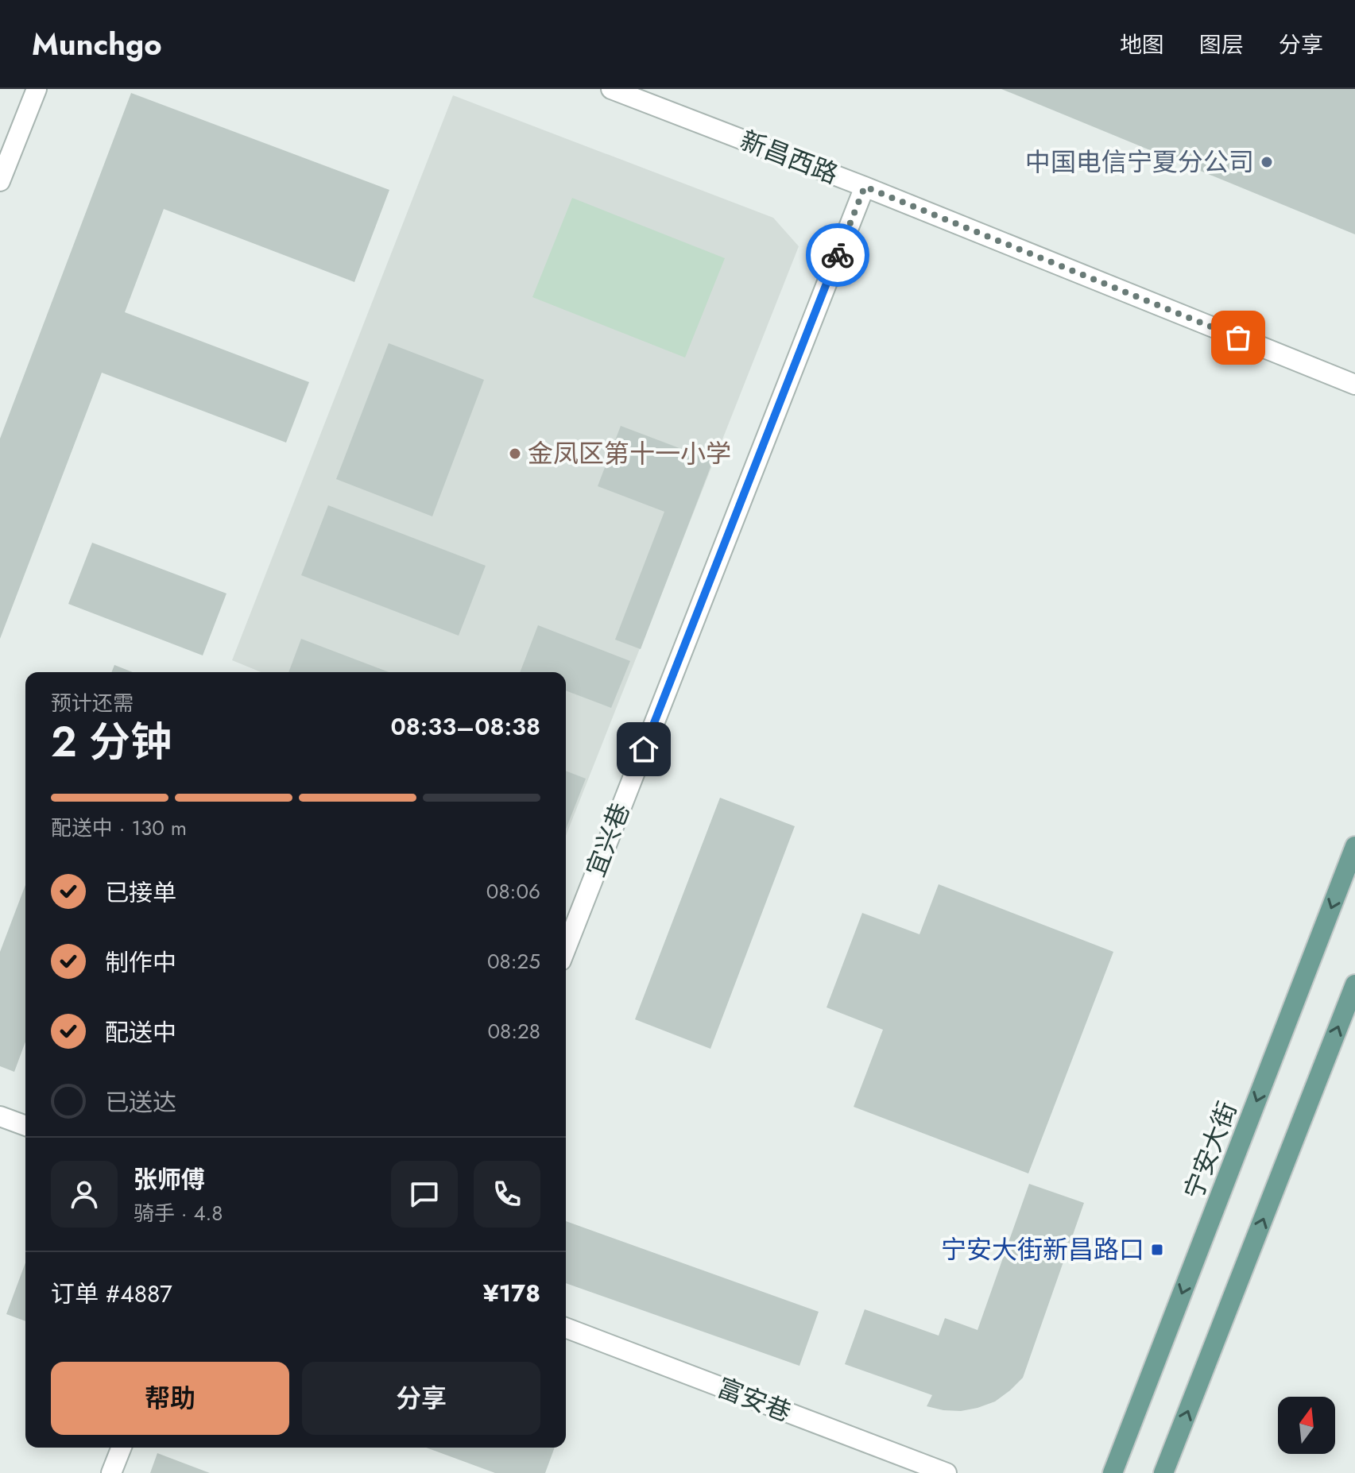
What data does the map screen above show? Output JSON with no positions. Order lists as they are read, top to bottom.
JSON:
{
  "streets": {
    "main road": ["宁安大街"],
    "street": ["新昌西路", "宜兴巷", "富安巷"]
  },
  "crossings": [
    ["新昌西路", "宜兴巷"]
  ],
  "places": {
    "other": ["中国电信宁夏分公司", "金凤区第十一小学"],
    "transit": ["宁安大街新昌路口"]
  },
  "north": "top",
  "page": {
    "header": "Munchgo",
    "nav": ["地图", "图层", "分享"],
    "heading": ["2 分钟", "预计还需", "08:33–08:38"],
    "panel": [
      "张师傅",
      "骑手 · 4.8",
      "订单 #4887",
      "¥178"
    ],
    "bar": "配送中 · 130 m",
    "list": [
      ["已接单", "08:06"],
      ["制作中", "08:25"],
      ["配送中", "08:28"],
      "已送达"
    ],
    "buttons": ["帮助", "分享"]
  }
}
